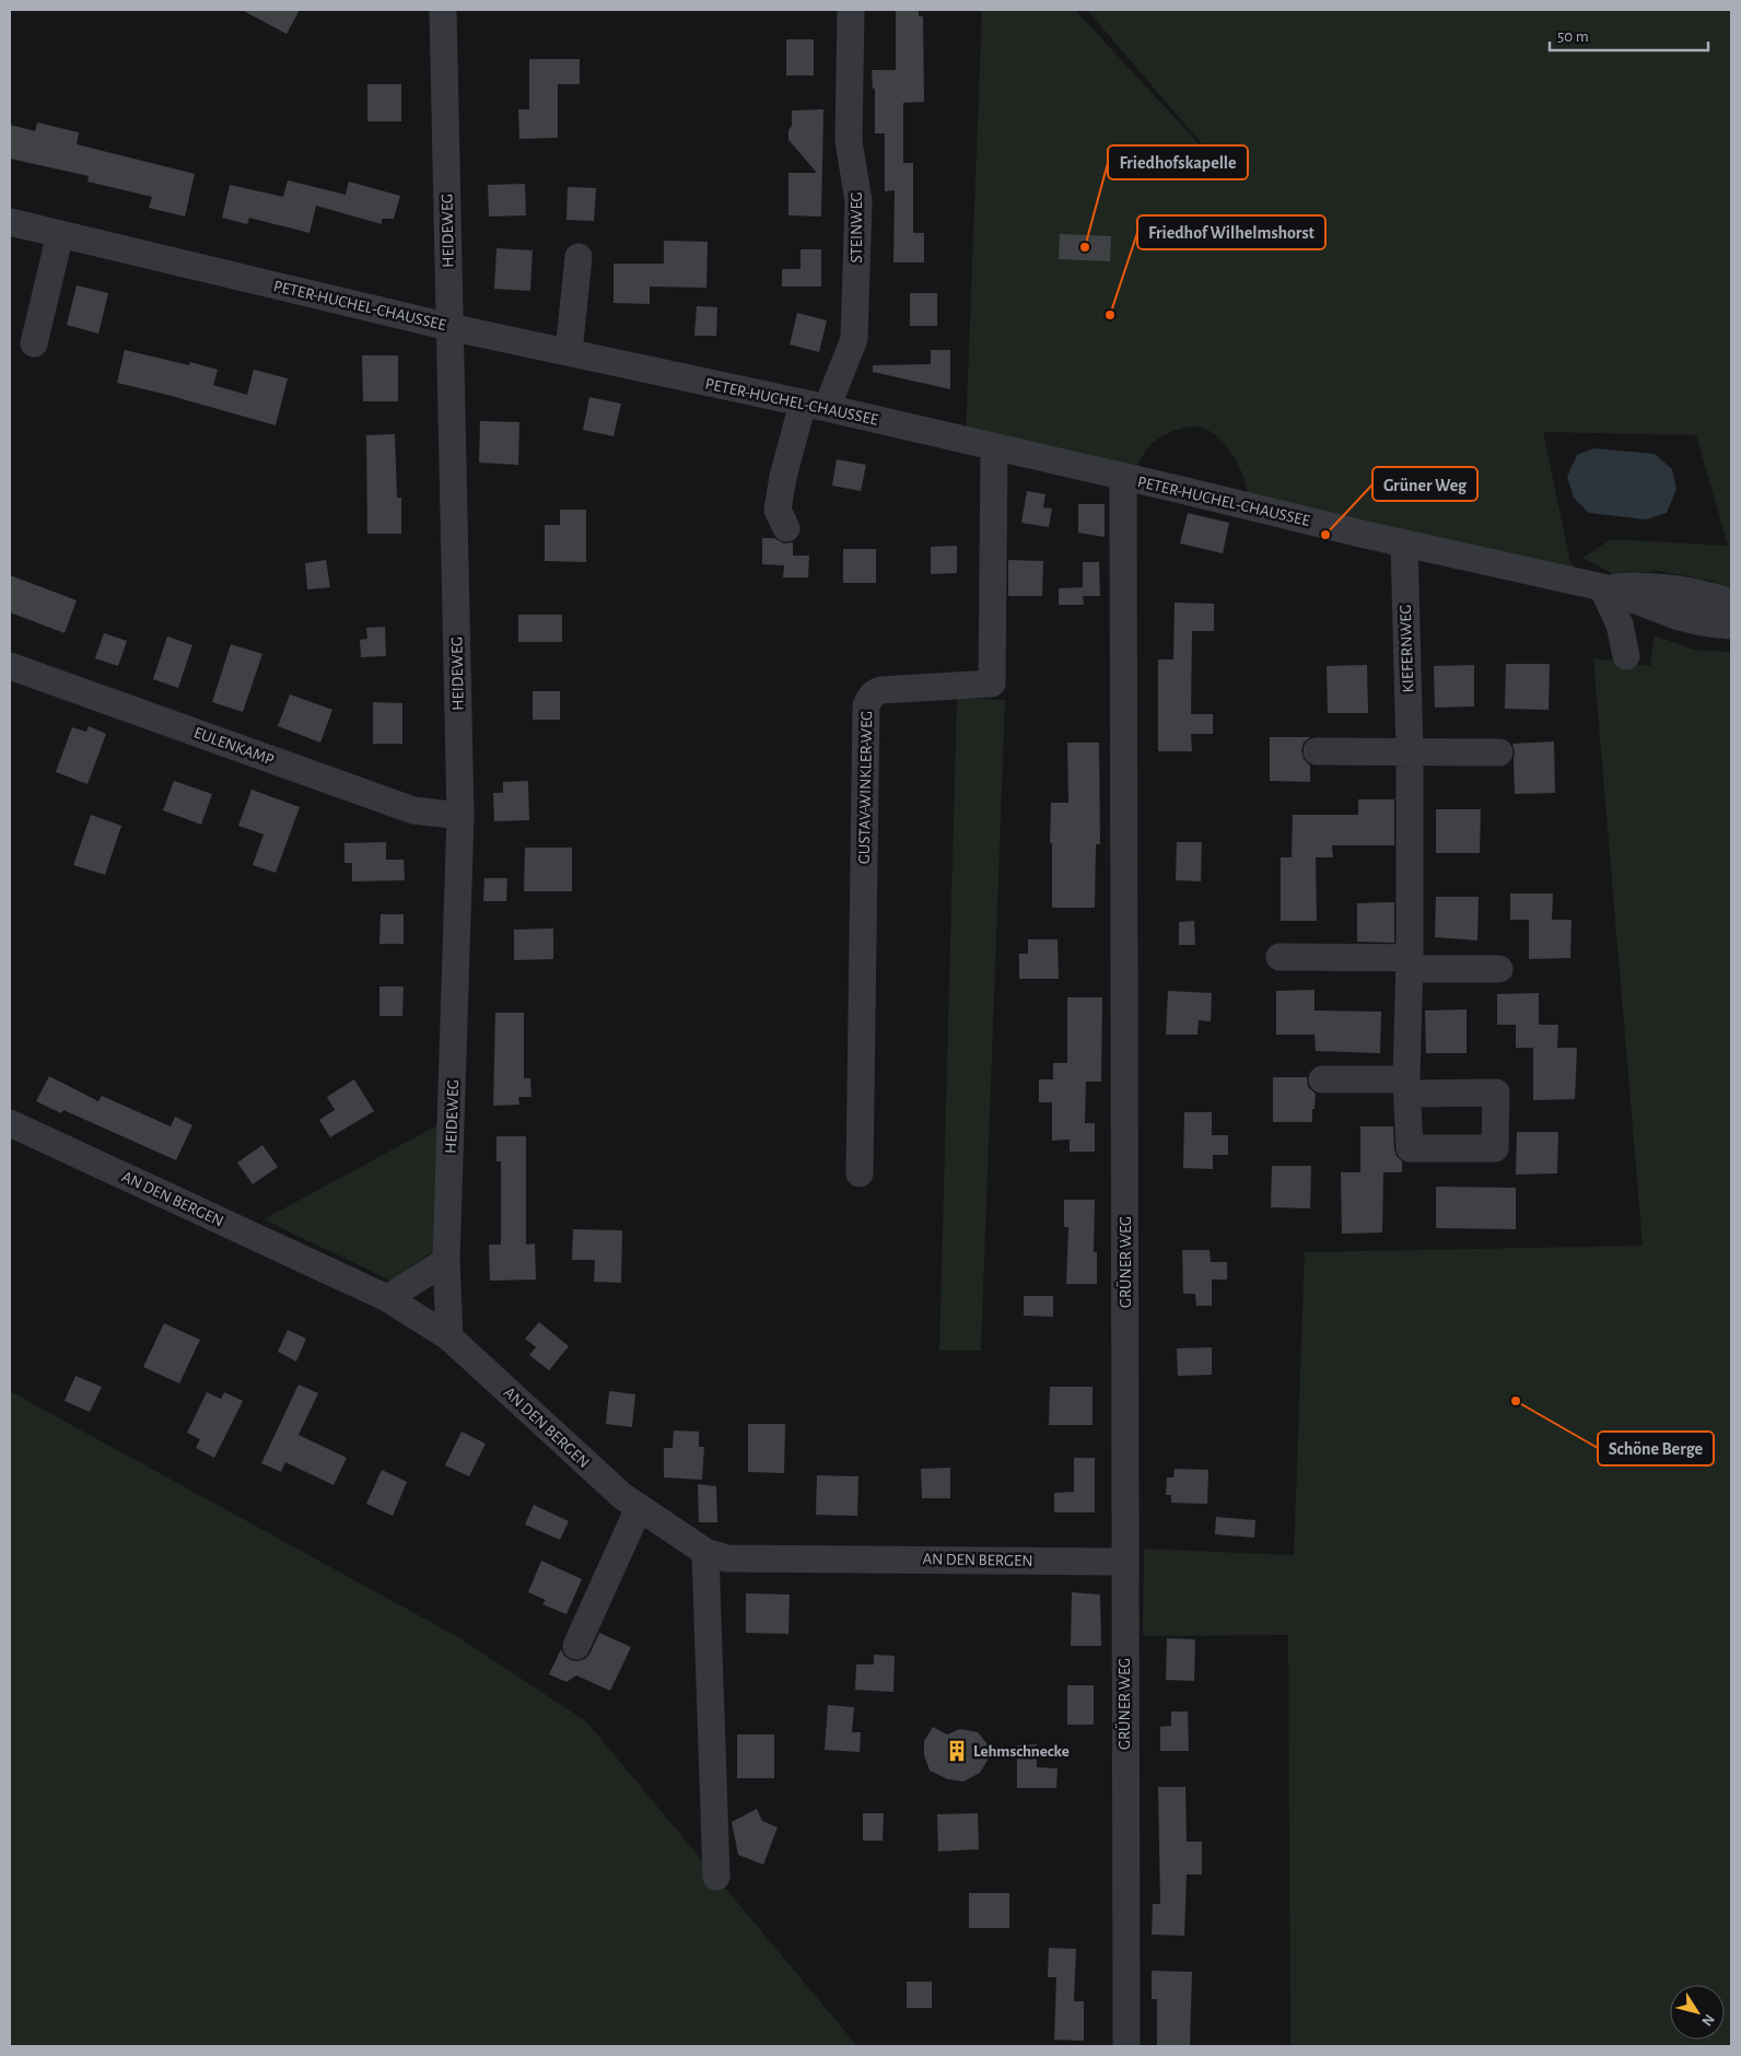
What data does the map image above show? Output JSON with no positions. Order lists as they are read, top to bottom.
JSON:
{
  "streets": {
    "street": [
      "STEINWEG",
      "HEIDEWEG",
      "PETER-HUCHEL-CHAUSSEE",
      "KIEFERNWEG",
      "EULENKAMP",
      "GUSTAV-WINKLER-WEG",
      "AN DEN BERGEN",
      "GRÜNER WEG"
    ]
  },
  "crossings": [
    ["STEINWEG", "PETER-HUCHEL-CHAUSSEE"],
    ["HEIDEWEG", "PETER-HUCHEL-CHAUSSEE"],
    ["HEIDEWEG", "EULENKAMP"],
    ["HEIDEWEG", "AN DEN BERGEN"],
    ["PETER-HUCHEL-CHAUSSEE", "KIEFERNWEG"],
    ["PETER-HUCHEL-CHAUSSEE", "GUSTAV-WINKLER-WEG"],
    ["PETER-HUCHEL-CHAUSSEE", "GRÜNER WEG"],
    ["AN DEN BERGEN", "GRÜNER WEG"]
  ],
  "places": {
    "other": [
      "Friedhofskapelle",
      "Friedhof Wilhelmshorst",
      "Grüner Weg",
      "Schöne Berge"
    ],
    "building": ["Lehmschnecke"]
  },
  "scale_bar": "50 m",
  "north": "bottom right"
}
